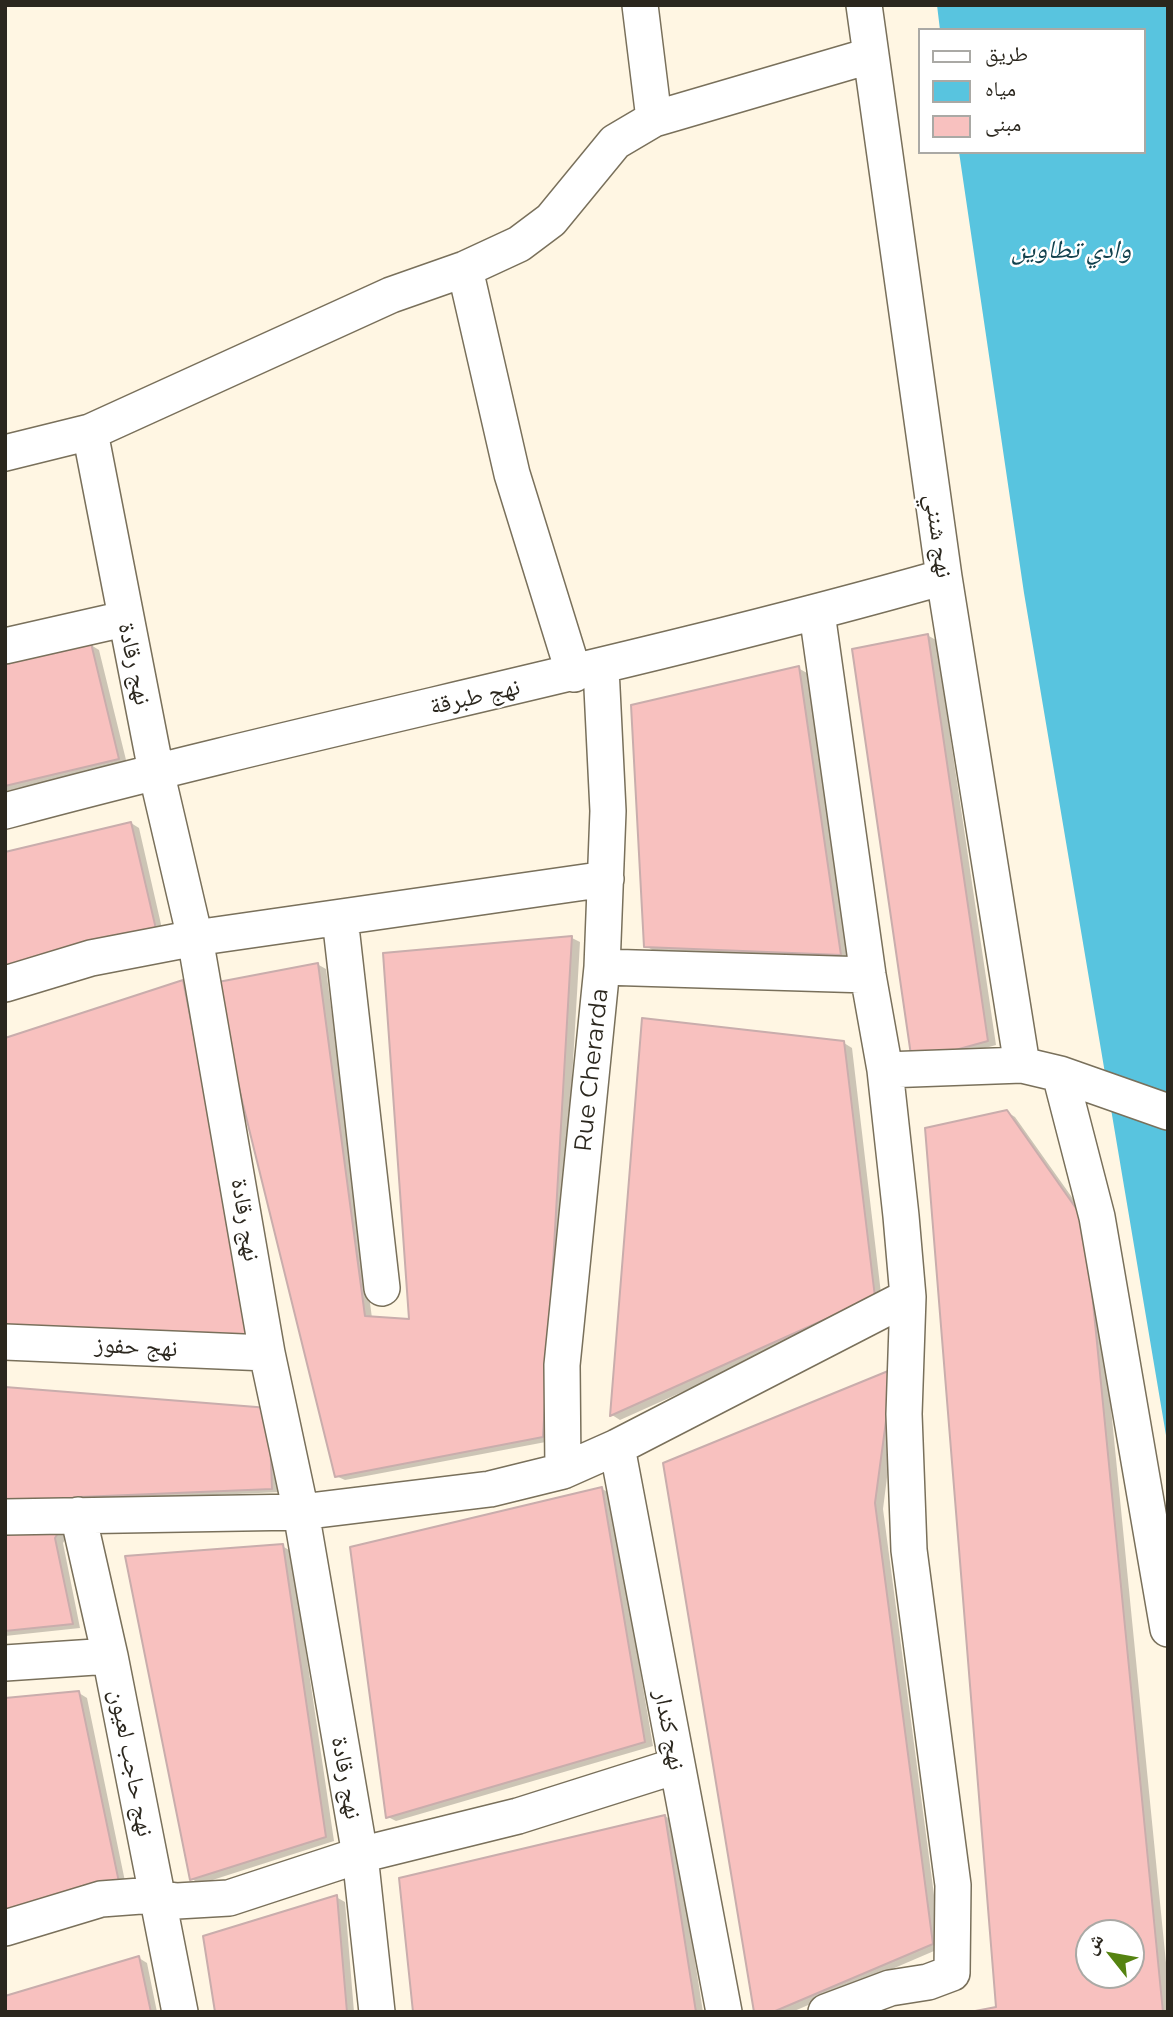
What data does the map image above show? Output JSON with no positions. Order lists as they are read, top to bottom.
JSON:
{
  "streets": {
    "street": [
      "نهج شنني",
      "نهج رقادة",
      "نهج طبرقة",
      "Rue Cherarda",
      "نهج حفوز",
      "نهج كندار",
      "نهج حاجب لعيون"
    ]
  },
  "crossings": [
    ["نهج شنني", "نهج طبرقة"],
    ["نهج رقادة", "نهج طبرقة"],
    ["نهج رقادة", "نهج حفوز"],
    ["نهج طبرقة", "Rue Cherarda"]
  ],
  "water": ["وادي تطاوين"],
  "legend": ["طريق", "مياه", "مبنى"],
  "north": "top left"
}
